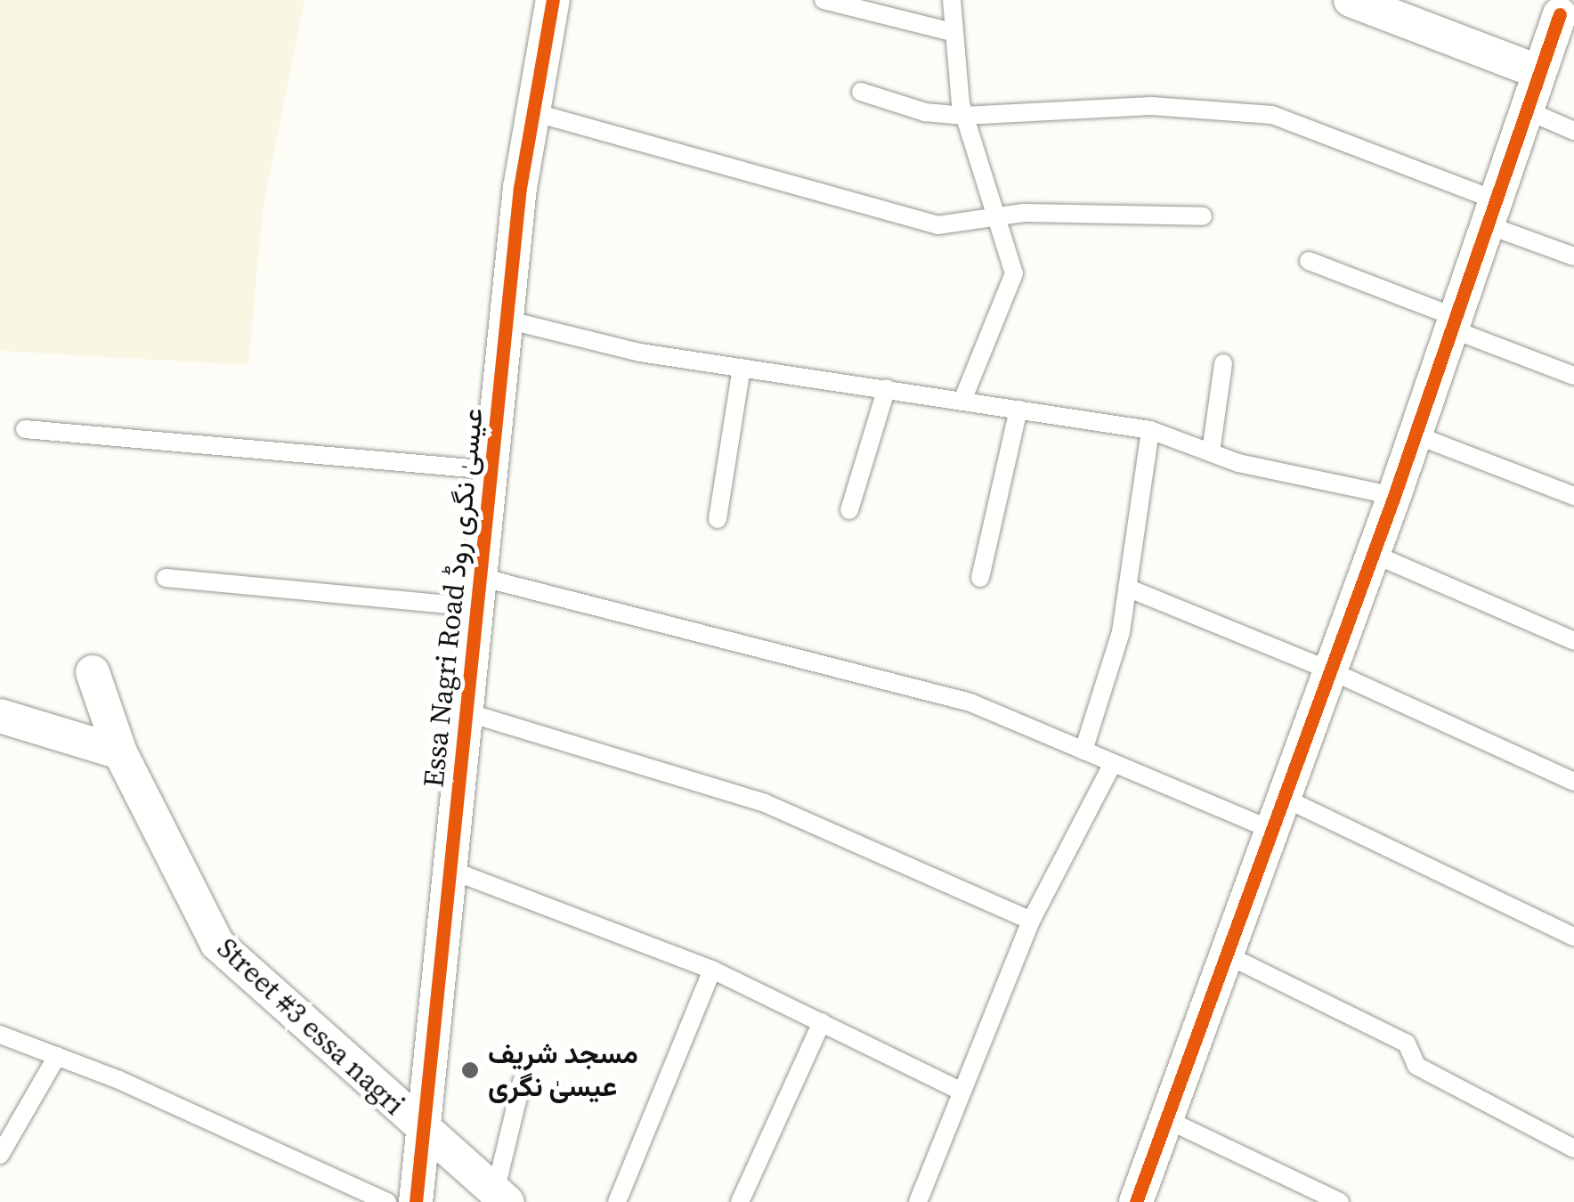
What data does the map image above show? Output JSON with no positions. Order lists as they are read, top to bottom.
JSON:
{
  "streets": {
    "street": ["Essa Nagri Road عیسیٰ نگری روڈ", "Street #3 essa nagri"]
  },
  "crossings": [
    ["Essa Nagri Road عیسیٰ نگری روڈ", "Street #3 essa nagri"]
  ],
  "places": ["مسجد شریف عیسیٰ نگری"]
}
